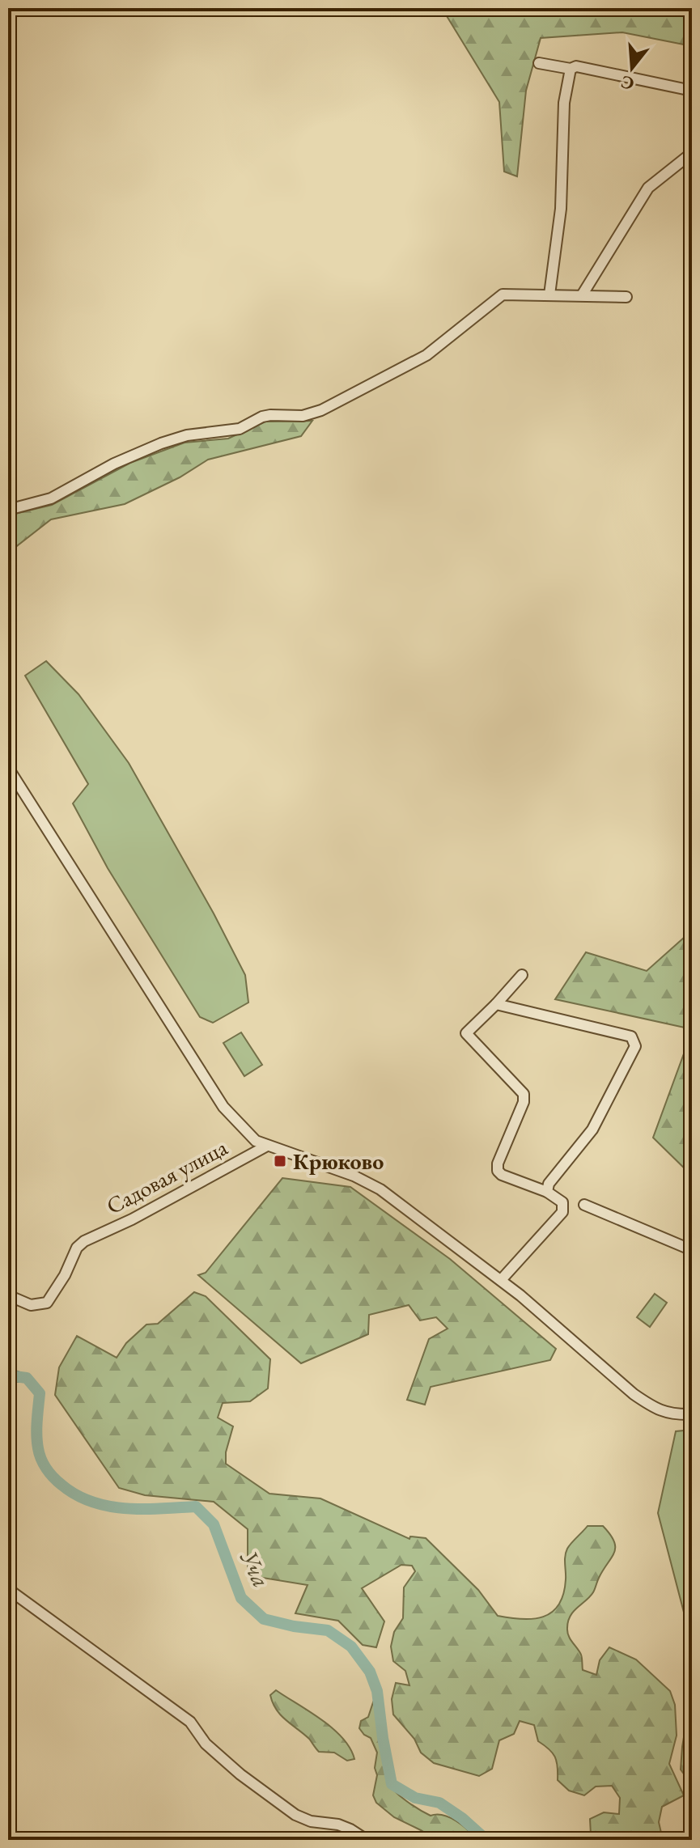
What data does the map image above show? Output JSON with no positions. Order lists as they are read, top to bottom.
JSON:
{
  "streets": {
    "street": ["Садовая улица"]
  },
  "water": ["Уча"],
  "places": {
    "transit": ["Крюково"]
  },
  "north": "bottom"
}
